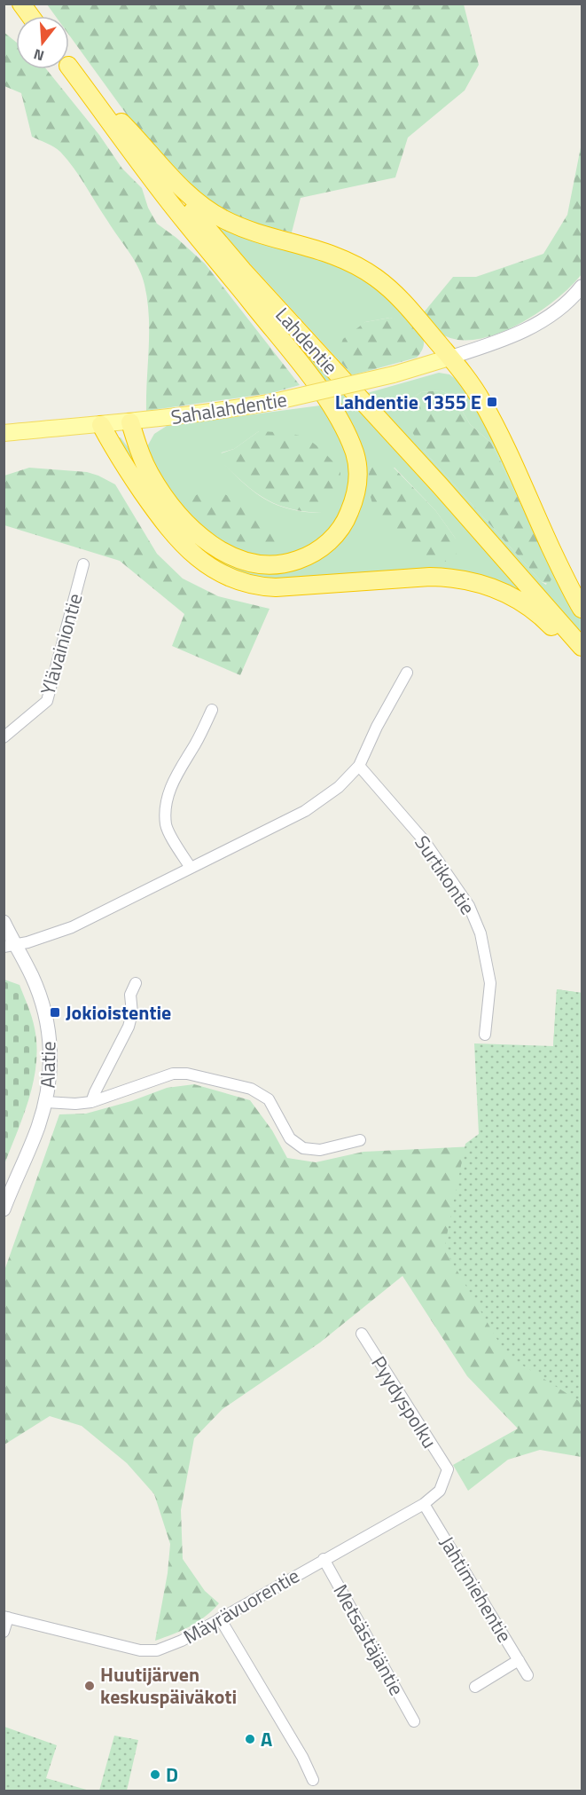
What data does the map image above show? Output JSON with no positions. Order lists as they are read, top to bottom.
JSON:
{
  "streets": {
    "highway": ["Lahdentie"],
    "main road": ["Sahalahdentie"],
    "street": [
      "Ylävainiontie",
      "Surtikontie",
      "Alatie",
      "Pyydyspolku",
      "Jahtimiehentie",
      "Mäyrävuorentie",
      "Metsästäjäntie"
    ]
  },
  "crossings": [
    ["Pyydyspolku", "Mäyrävuorentie"],
    ["Jahtimiehentie", "Mäyrävuorentie"],
    ["Mäyrävuorentie", "Metsästäjäntie"]
  ],
  "places": {
    "transit": ["Lahdentie 1355 E", "Jokioistentie"],
    "other": ["Huutijärven keskuspäiväkoti", "A", "D"]
  },
  "north": "bottom"
}
